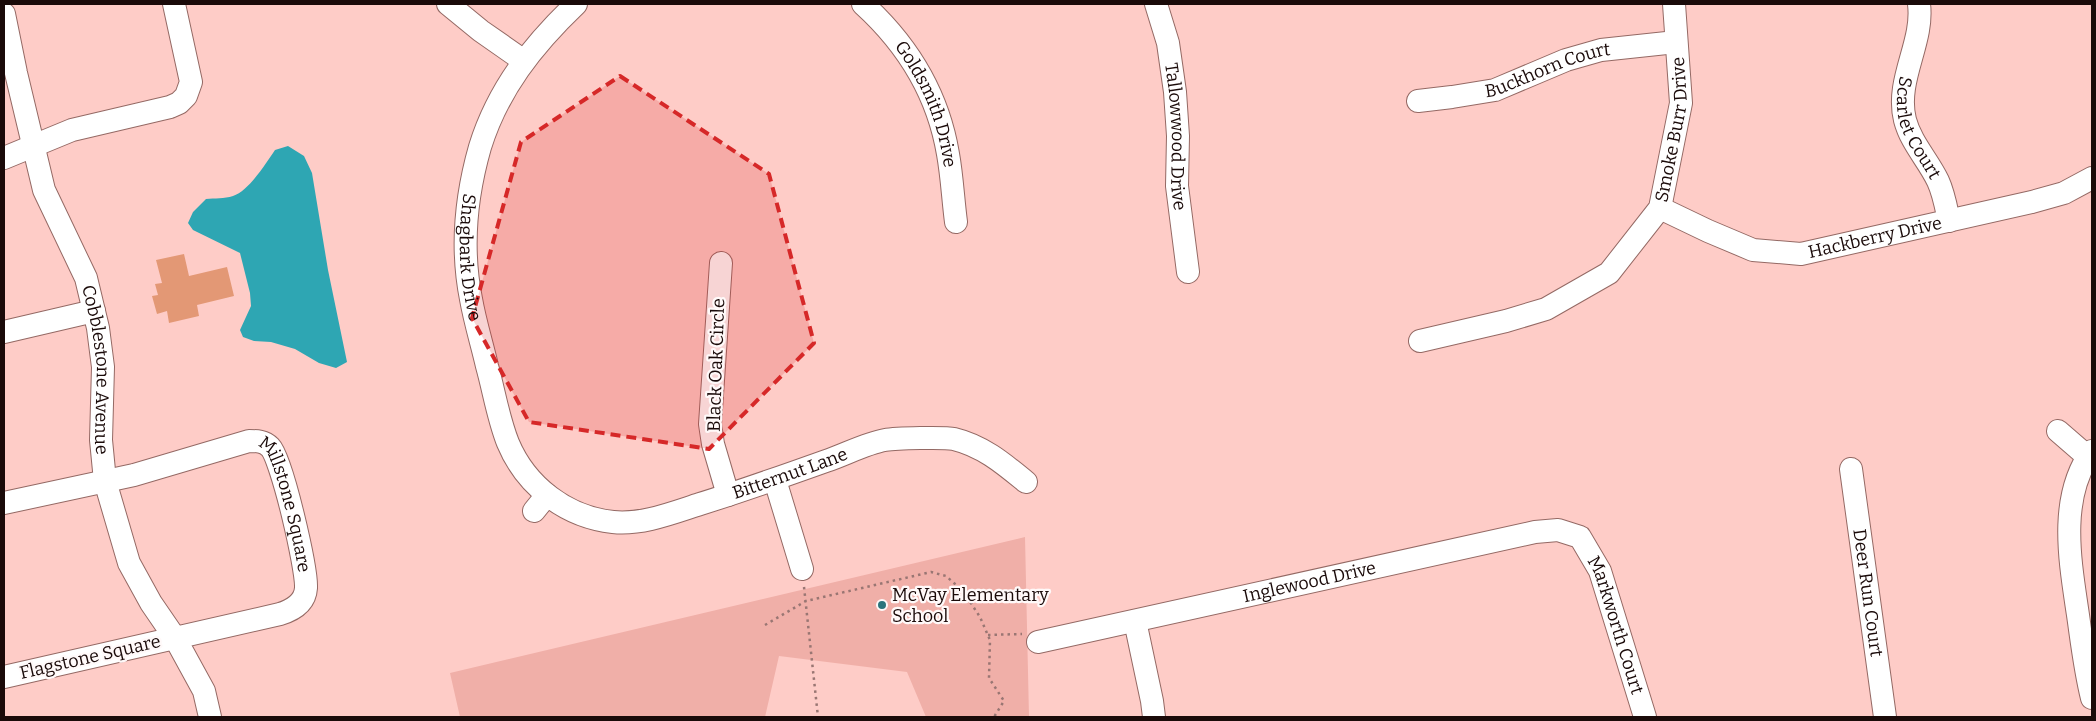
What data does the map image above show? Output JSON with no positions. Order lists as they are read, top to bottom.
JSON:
{
  "streets": {
    "street": [
      "Buckhorn Court",
      "Goldsmith Drive",
      "Scarlet Court",
      "Smoke Burr Drive",
      "Tallowwood Drive",
      "Hackberry Drive",
      "Shagbark Drive",
      "Black Oak Circle",
      "Cobblestone Avenue",
      "Bitternut Lane",
      "Millstone Square",
      "Inglewood Drive",
      "Deer Run Court",
      "Markworth Court",
      "Flagstone Square"
    ]
  },
  "crossings": [
    ["Buckhorn Court", "Smoke Burr Drive"],
    ["Scarlet Court", "Hackberry Drive"],
    ["Smoke Burr Drive", "Hackberry Drive"],
    ["Shagbark Drive", "Bitternut Lane"],
    ["Black Oak Circle", "Bitternut Lane"],
    ["Cobblestone Avenue", "Millstone Square"],
    ["Cobblestone Avenue", "Flagstone Square"],
    ["Millstone Square", "Flagstone Square"],
    ["Inglewood Drive", "Markworth Court"]
  ],
  "places": ["McVay Elementary School"]
}
